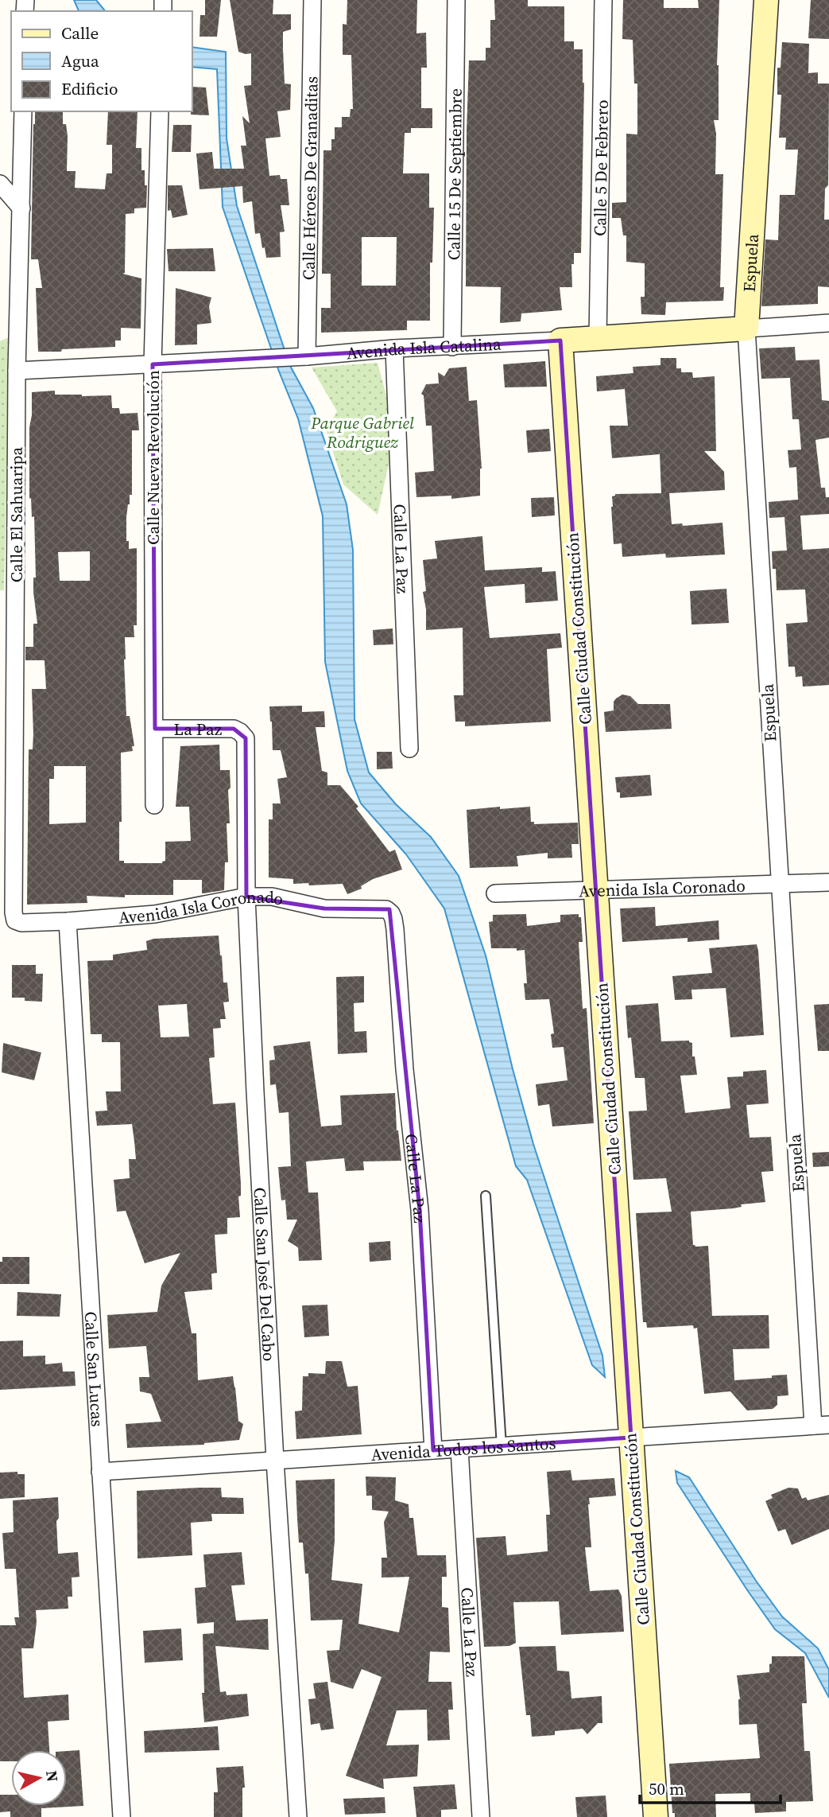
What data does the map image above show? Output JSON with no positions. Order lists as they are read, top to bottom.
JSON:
{
  "streets": {
    "street": [
      "Calle 5 De Febrero",
      "Calle 15 De Septiembre",
      "Calle Héroes De Granaditas",
      "Espuela",
      "Avenida Isla Catalina",
      "Calle Nueva Revolución",
      "Calle El Sahuaripa",
      "Calle La Paz",
      "Calle Ciudad Constitución",
      "La Paz",
      "Avenida Isla Coronado",
      "Calle San José Del Cabo",
      "Calle San Lucas",
      "Avenida Todos los Santos"
    ]
  },
  "crossings": [
    ["Calle 5 De Febrero", "Avenida Isla Catalina"],
    ["Calle 15 De Septiembre", "Avenida Isla Catalina"],
    ["Calle Héroes De Granaditas", "Avenida Isla Catalina"],
    ["Espuela", "Avenida Isla Catalina"],
    ["Espuela", "Avenida Isla Coronado"],
    ["Espuela", "Avenida Todos los Santos"],
    ["Avenida Isla Catalina", "Calle Nueva Revolución"],
    ["Avenida Isla Catalina", "Calle El Sahuaripa"],
    ["Avenida Isla Catalina", "Calle La Paz"],
    ["Avenida Isla Catalina", "Calle Ciudad Constitución"],
    ["Calle Nueva Revolución", "La Paz"],
    ["Calle El Sahuaripa", "Avenida Isla Coronado"],
    ["Calle La Paz", "Avenida Isla Coronado"],
    ["Calle La Paz", "Avenida Todos los Santos"],
    ["Calle Ciudad Constitución", "Avenida Isla Coronado"],
    ["Calle Ciudad Constitución", "Avenida Todos los Santos"],
    ["La Paz", "Calle San José Del Cabo"],
    ["Avenida Isla Coronado", "Calle San José Del Cabo"],
    ["Avenida Isla Coronado", "Calle San Lucas"],
    ["Calle San José Del Cabo", "Avenida Todos los Santos"],
    ["Calle San Lucas", "Avenida Todos los Santos"]
  ],
  "parks": ["Parque Gabriel Rodriguez"],
  "legend": ["Calle", "Agua", "Edificio"],
  "scale_bar": "50 m",
  "north": "right"
}
